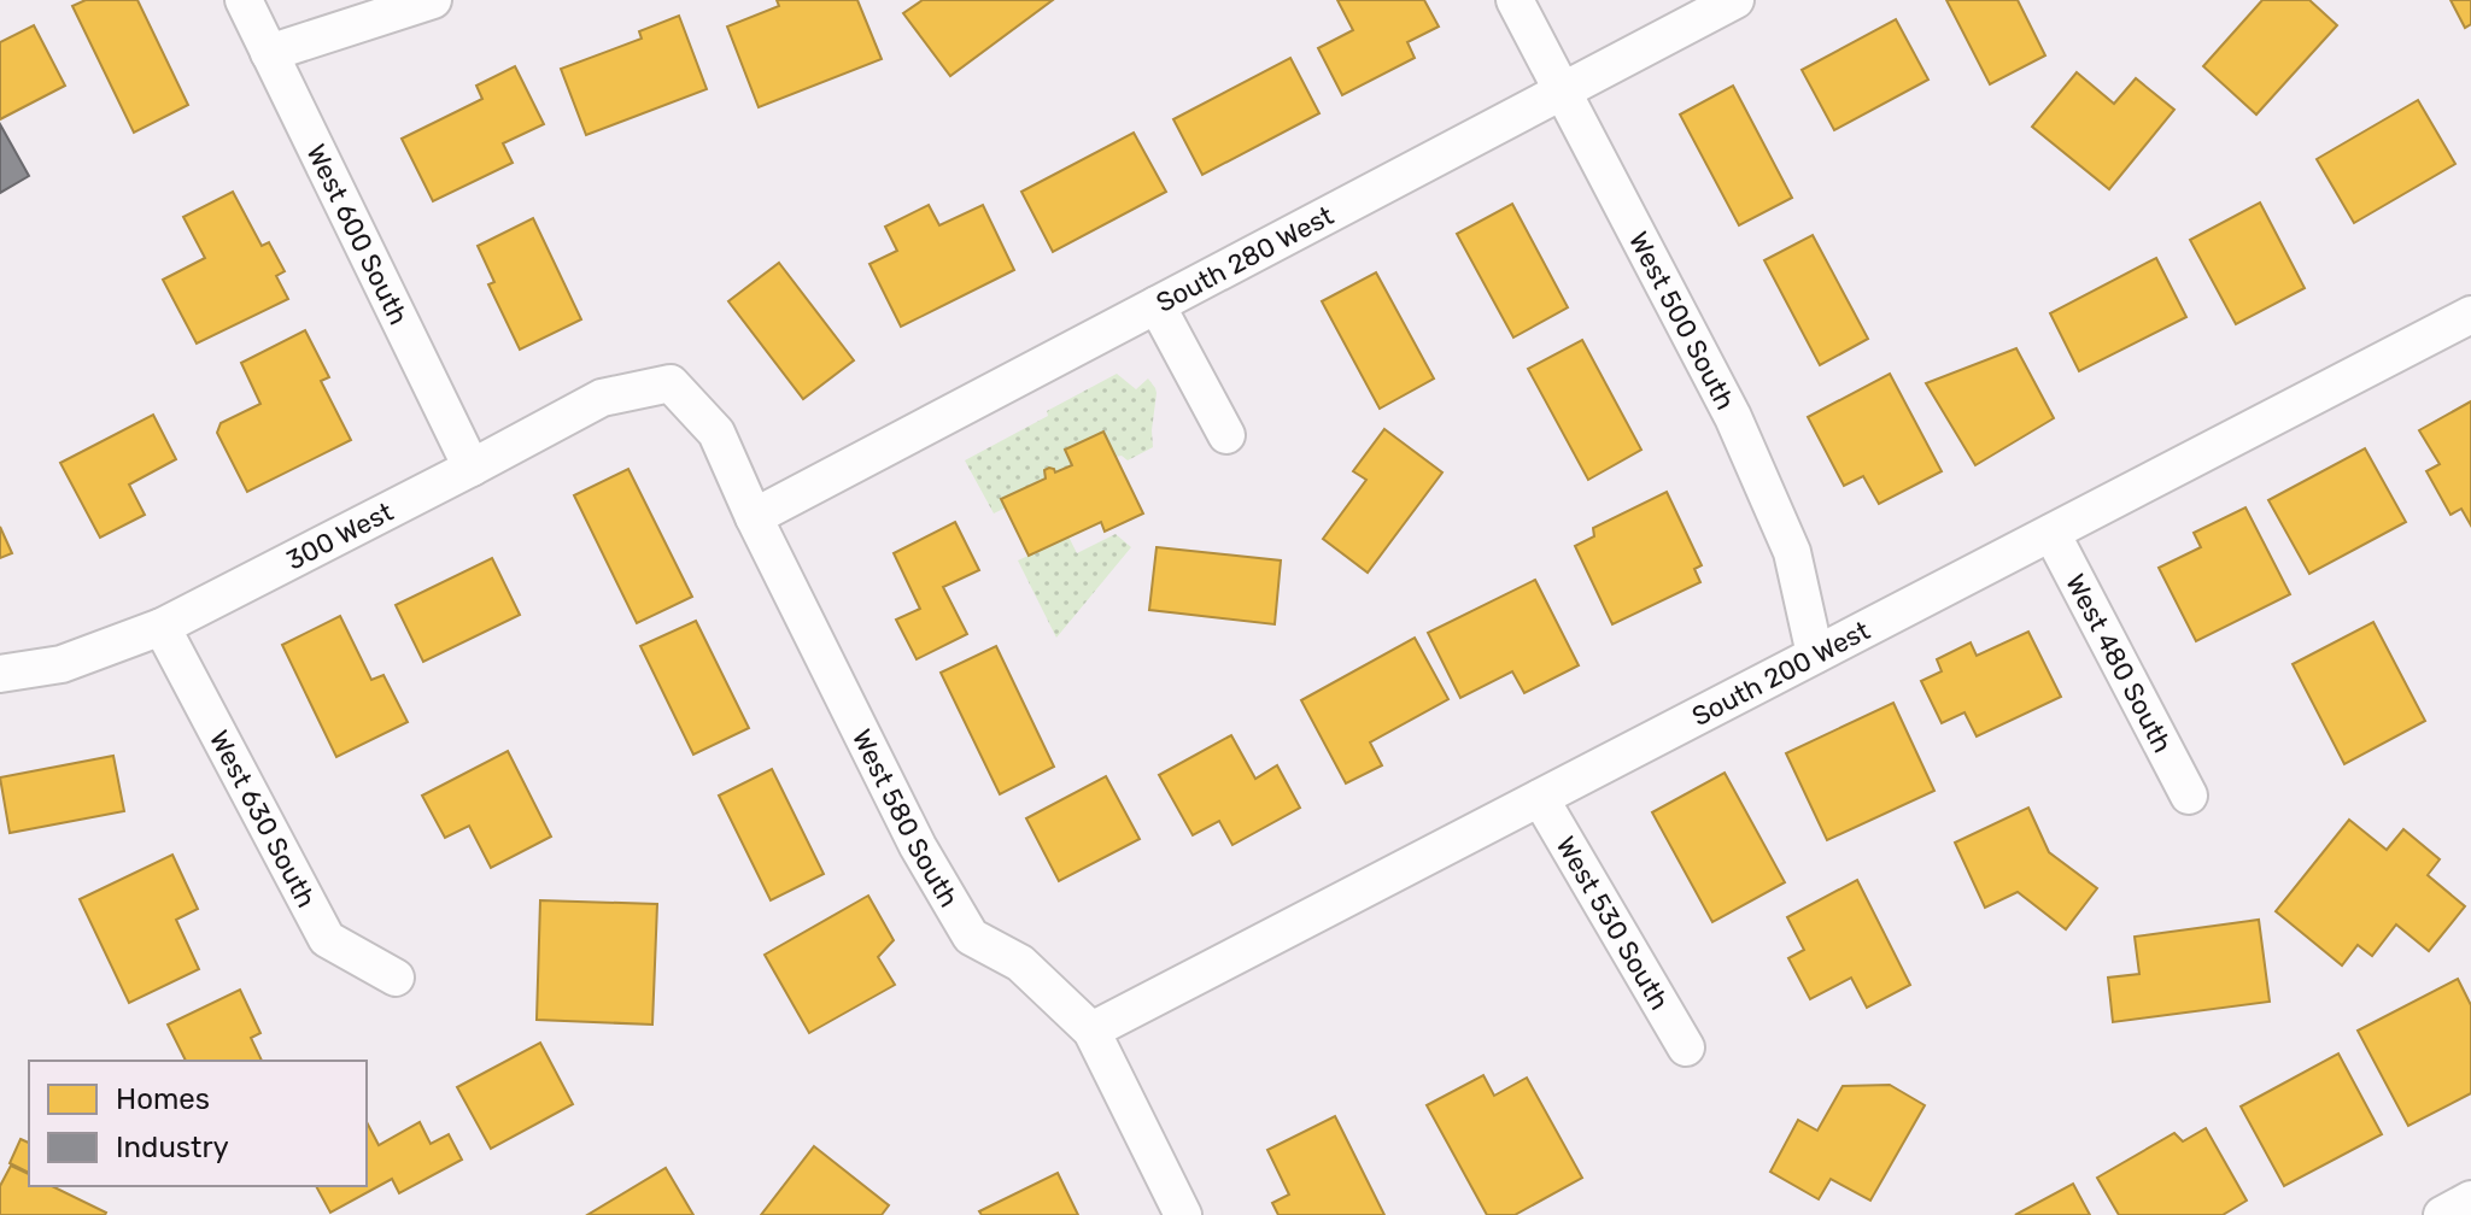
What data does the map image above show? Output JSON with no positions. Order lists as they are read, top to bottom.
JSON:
{
  "streets": {
    "street": [
      "West 600 South",
      "South 280 West",
      "West 500 South",
      "300 West",
      "West 480 South",
      "South 200 West",
      "West 580 South",
      "West 630 South",
      "West 530 South"
    ]
  },
  "crossings": [
    ["West 600 South", "300 West"],
    ["South 280 West", "West 500 South"],
    ["South 280 West", "West 580 South"],
    ["West 500 South", "South 200 West"],
    ["300 West", "West 580 South"],
    ["300 West", "West 630 South"],
    ["West 480 South", "South 200 West"],
    ["South 200 West", "West 580 South"],
    ["South 200 West", "West 530 South"]
  ],
  "legend": ["Homes", "Industry"]
}
